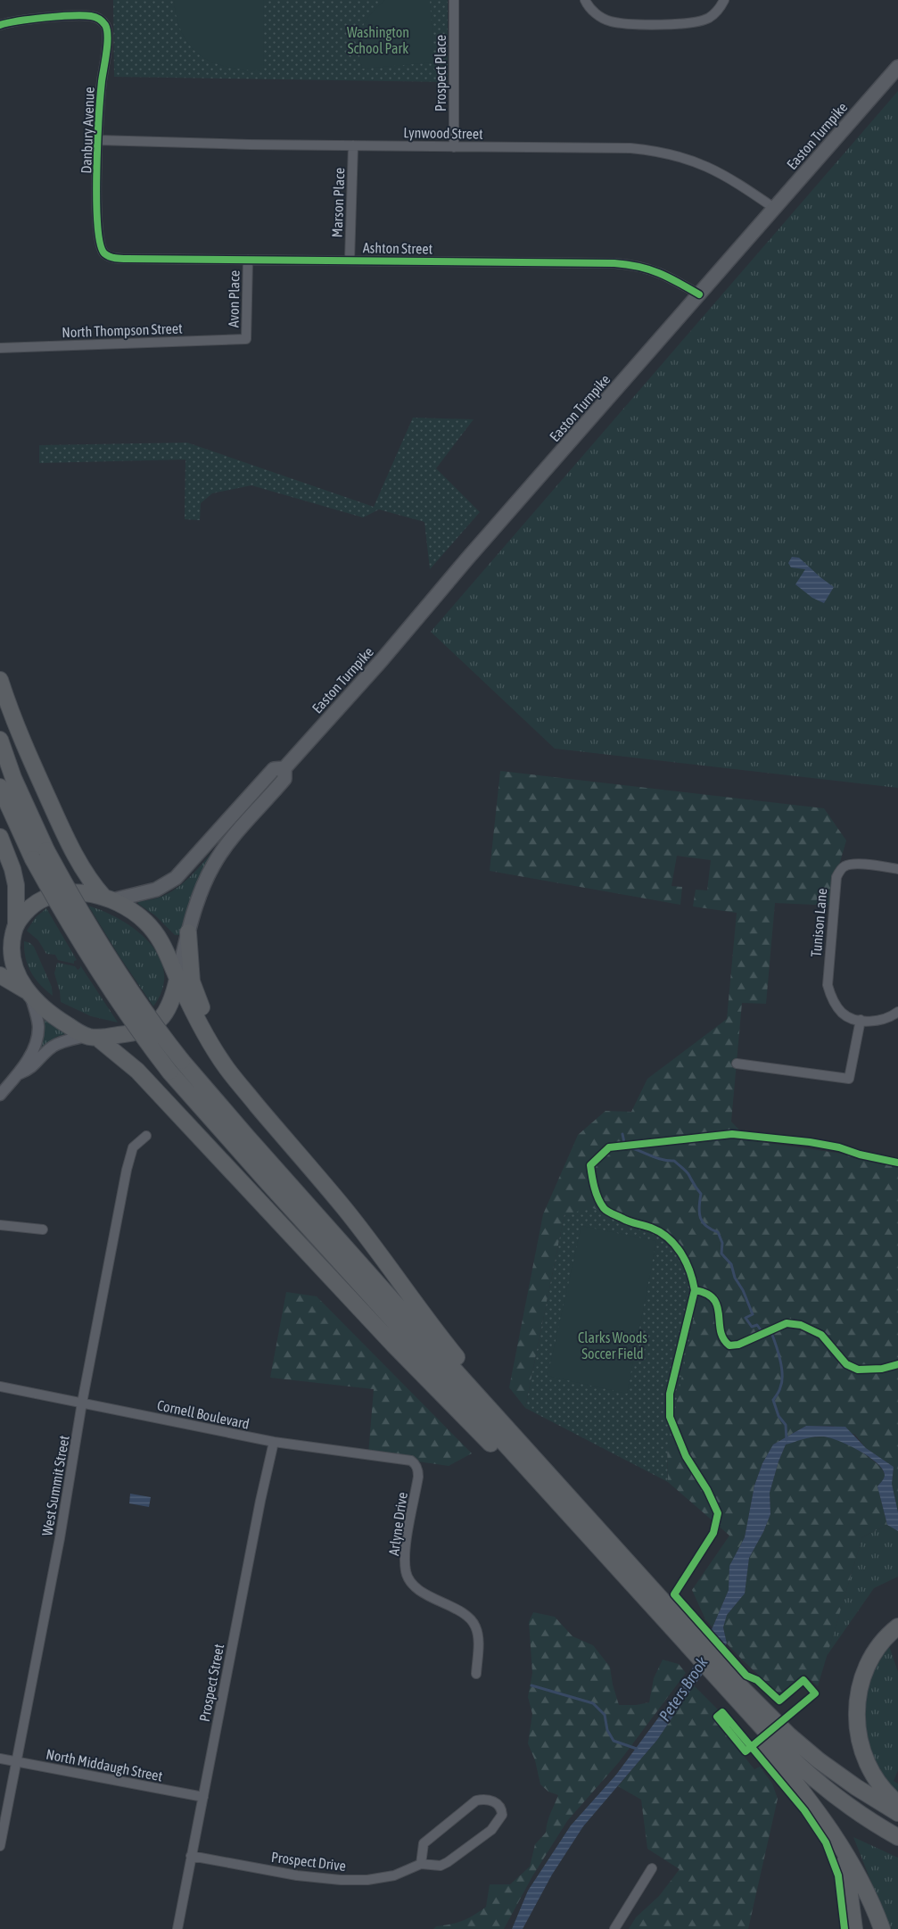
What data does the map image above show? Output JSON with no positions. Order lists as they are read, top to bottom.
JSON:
{
  "streets": {
    "main road": ["Easton Turnpike"],
    "street": [
      "Prospect Place",
      "Danbury Avenue",
      "Lynwood Street",
      "Marson Place",
      "Ashton Street",
      "Avon Place",
      "North Thompson Street",
      "Tunison Lane",
      "Cornell Boulevard",
      "West Summit Street",
      "Arlyne Drive",
      "Prospect Street",
      "North Middaugh Street",
      "Prospect Drive"
    ]
  },
  "crossings": [
    ["Prospect Place", "Lynwood Street"],
    ["Danbury Avenue", "Lynwood Street"],
    ["Danbury Avenue", "Ashton Street"],
    ["Lynwood Street", "Easton Turnpike"],
    ["Lynwood Street", "Marson Place"],
    ["Easton Turnpike", "Ashton Street"],
    ["Marson Place", "Ashton Street"],
    ["Ashton Street", "Avon Place"],
    ["Avon Place", "North Thompson Street"],
    ["Cornell Boulevard", "West Summit Street"],
    ["Cornell Boulevard", "Arlyne Drive"],
    ["Cornell Boulevard", "Prospect Street"],
    ["West Summit Street", "North Middaugh Street"],
    ["Prospect Street", "North Middaugh Street"],
    ["Prospect Street", "Prospect Drive"]
  ],
  "water": ["Peters Brook"],
  "parks": ["Washington School Park", "Clarks Woods Soccer Field"]
}
